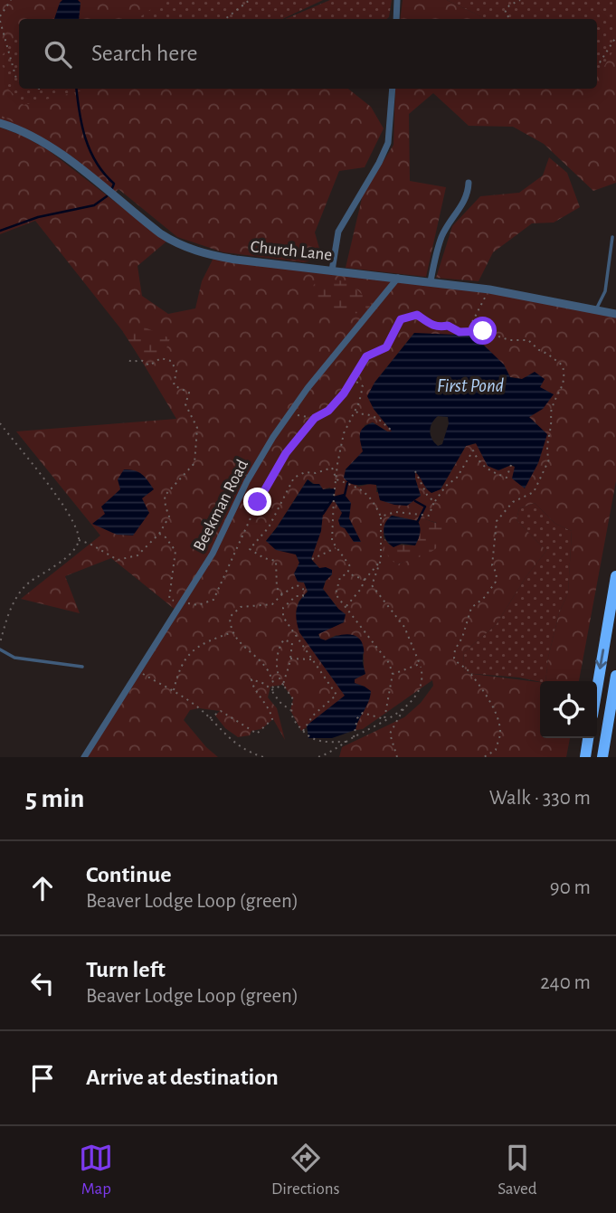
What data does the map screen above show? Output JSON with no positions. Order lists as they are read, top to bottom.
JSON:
{
  "streets": {
    "street": ["Church Lane", "Beekman Road"]
  },
  "crossings": [
    ["Church Lane", "Beekman Road"]
  ],
  "water": ["First Pond"],
  "page": {
    "search": "Search here",
    "heading": ["5 min", "Walk · 330 m"],
    "list": [
      ["Continue", "Beaver Lodge Loop (green)", "90 m"],
      ["Turn left", "Beaver Lodge Loop (green)", "240 m"],
      "Arrive at destination"
    ],
    "nav": ["Map", "Directions", "Saved"]
  }
}
